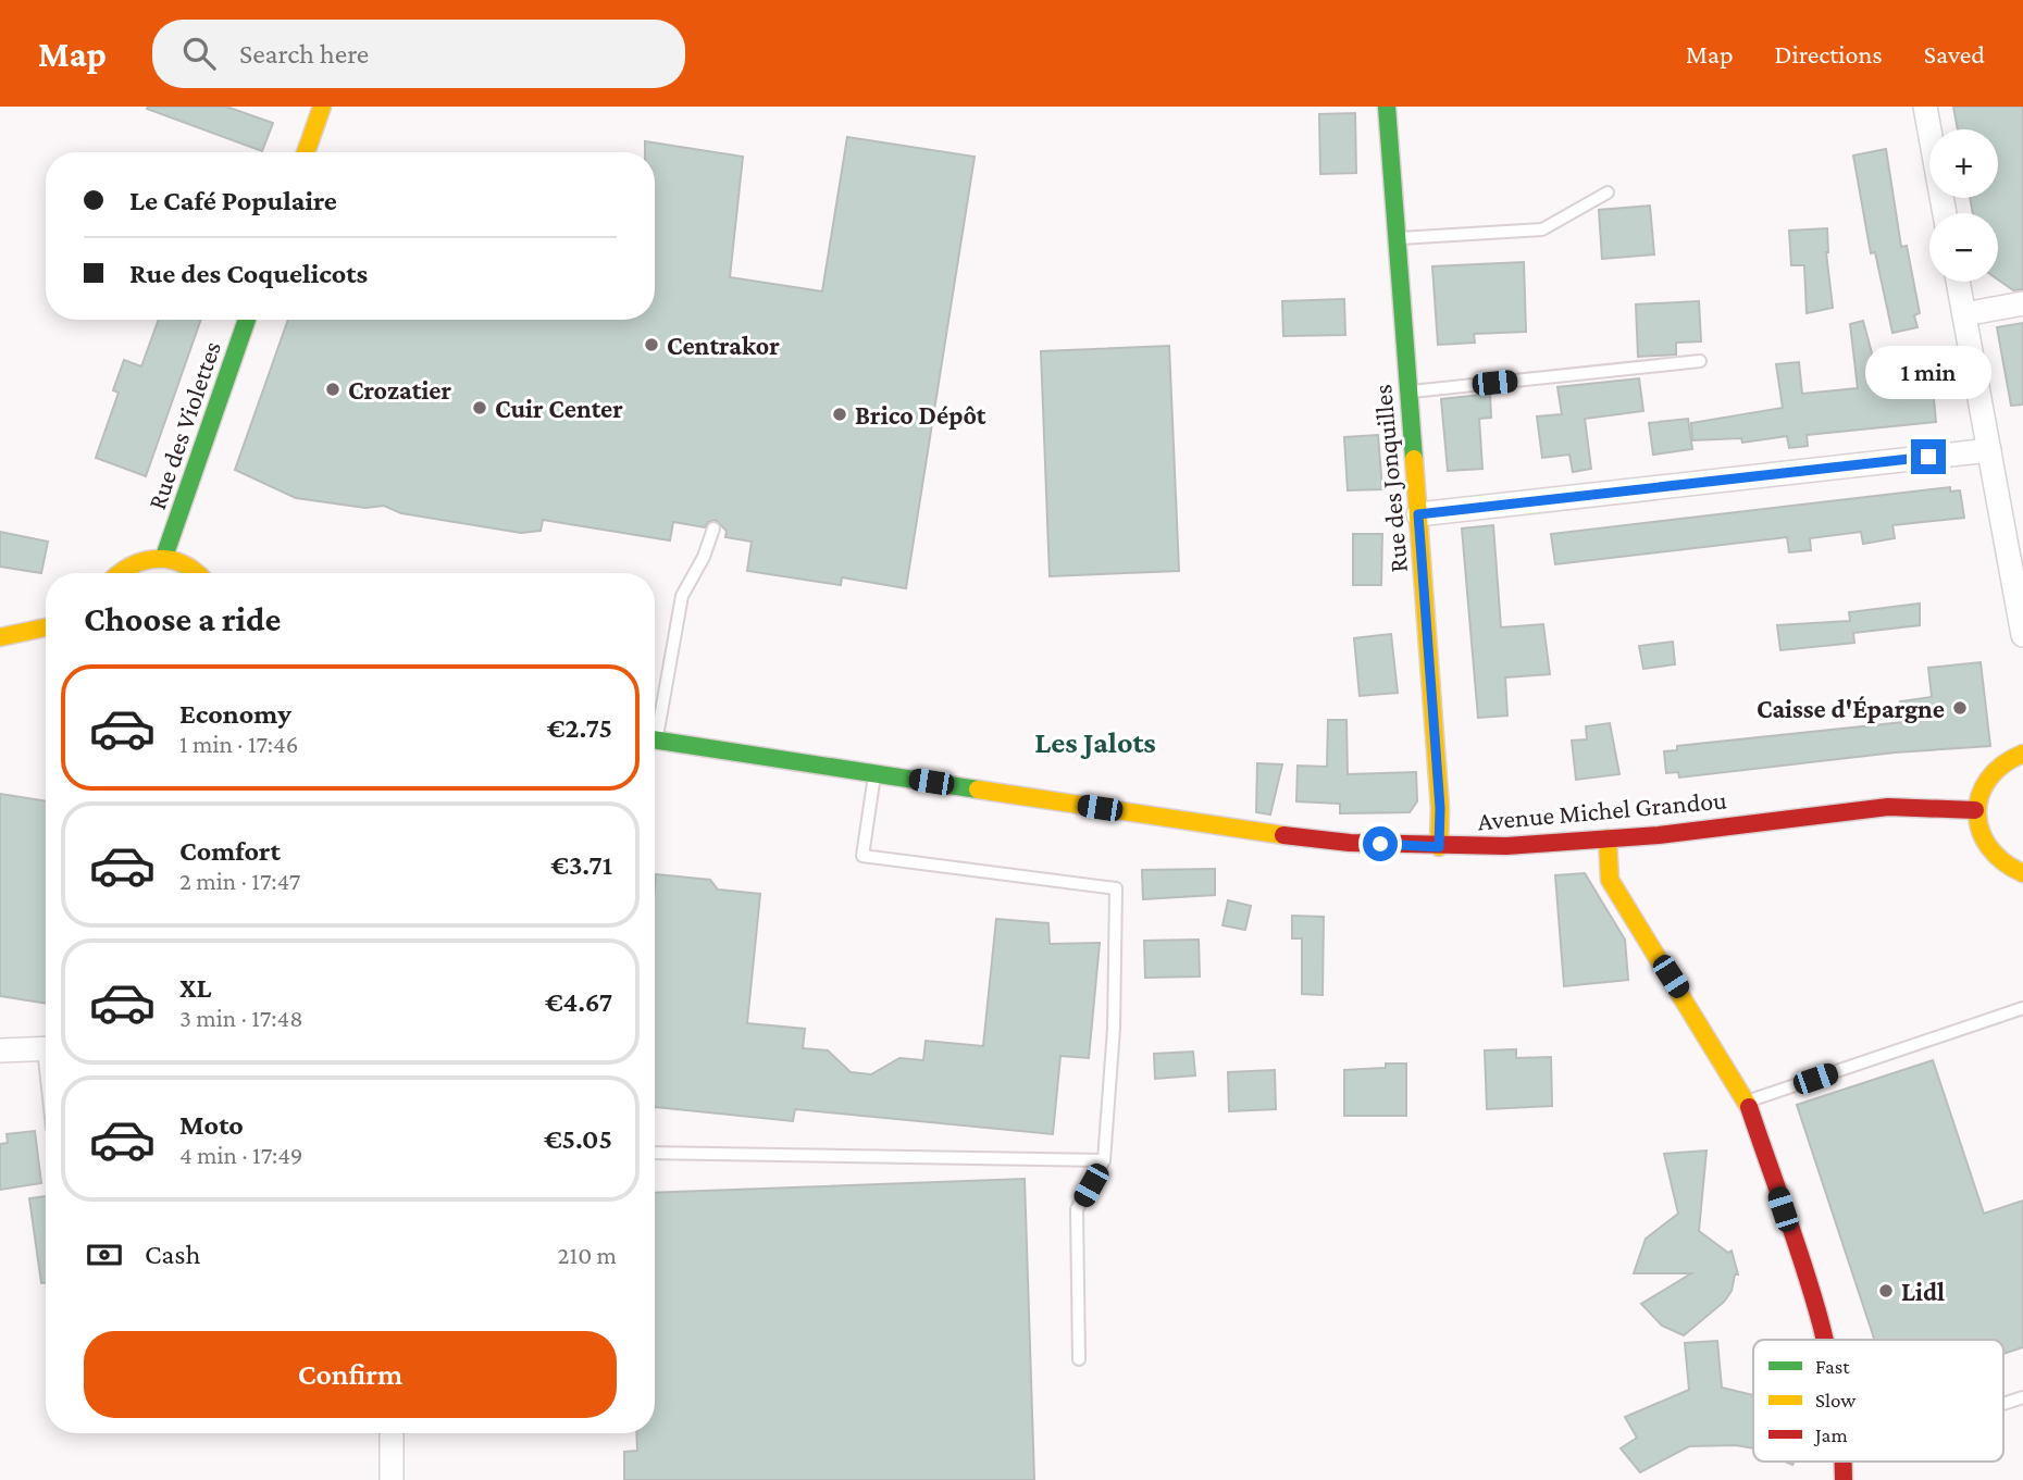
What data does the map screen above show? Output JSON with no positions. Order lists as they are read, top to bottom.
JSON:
{
  "streets": {
    "street": ["Rue des Violettes", "Rue des Jonquilles", "Avenue Michel Grandou"]
  },
  "crossings": [
    ["Rue des Jonquilles", "Avenue Michel Grandou"]
  ],
  "districts": ["Les Jalots"],
  "places": [
    "Centrakor",
    "Crozatier",
    "Cuir Center",
    "Brico Dépôt",
    "Caisse d'Épargne",
    "Lidl"
  ],
  "legend": ["Fast", "Slow", "Jam"],
  "page": {
    "header": "Map",
    "search": "Search here",
    "nav": ["Map", "Directions", "Saved"],
    "map_buttons": ["+", "−"],
    "banner": ["Le Café Populaire", "Rue des Coquelicots"],
    "bubble": "1 min",
    "heading": "Choose a ride",
    "list": [
      {
        "name": "Economy",
        "note": "1 min · 17:46",
        "value": "€2.75"
      },
      {
        "name": "Comfort",
        "note": "2 min · 17:47",
        "value": "€3.71"
      },
      {
        "name": "XL",
        "note": "3 min · 17:48",
        "value": "€4.67"
      },
      {
        "name": "Moto",
        "note": "4 min · 17:49",
        "value": "€5.05"
      }
    ],
    "pay": ["Cash", "210 m"],
    "buttons": "Confirm"
  }
}
